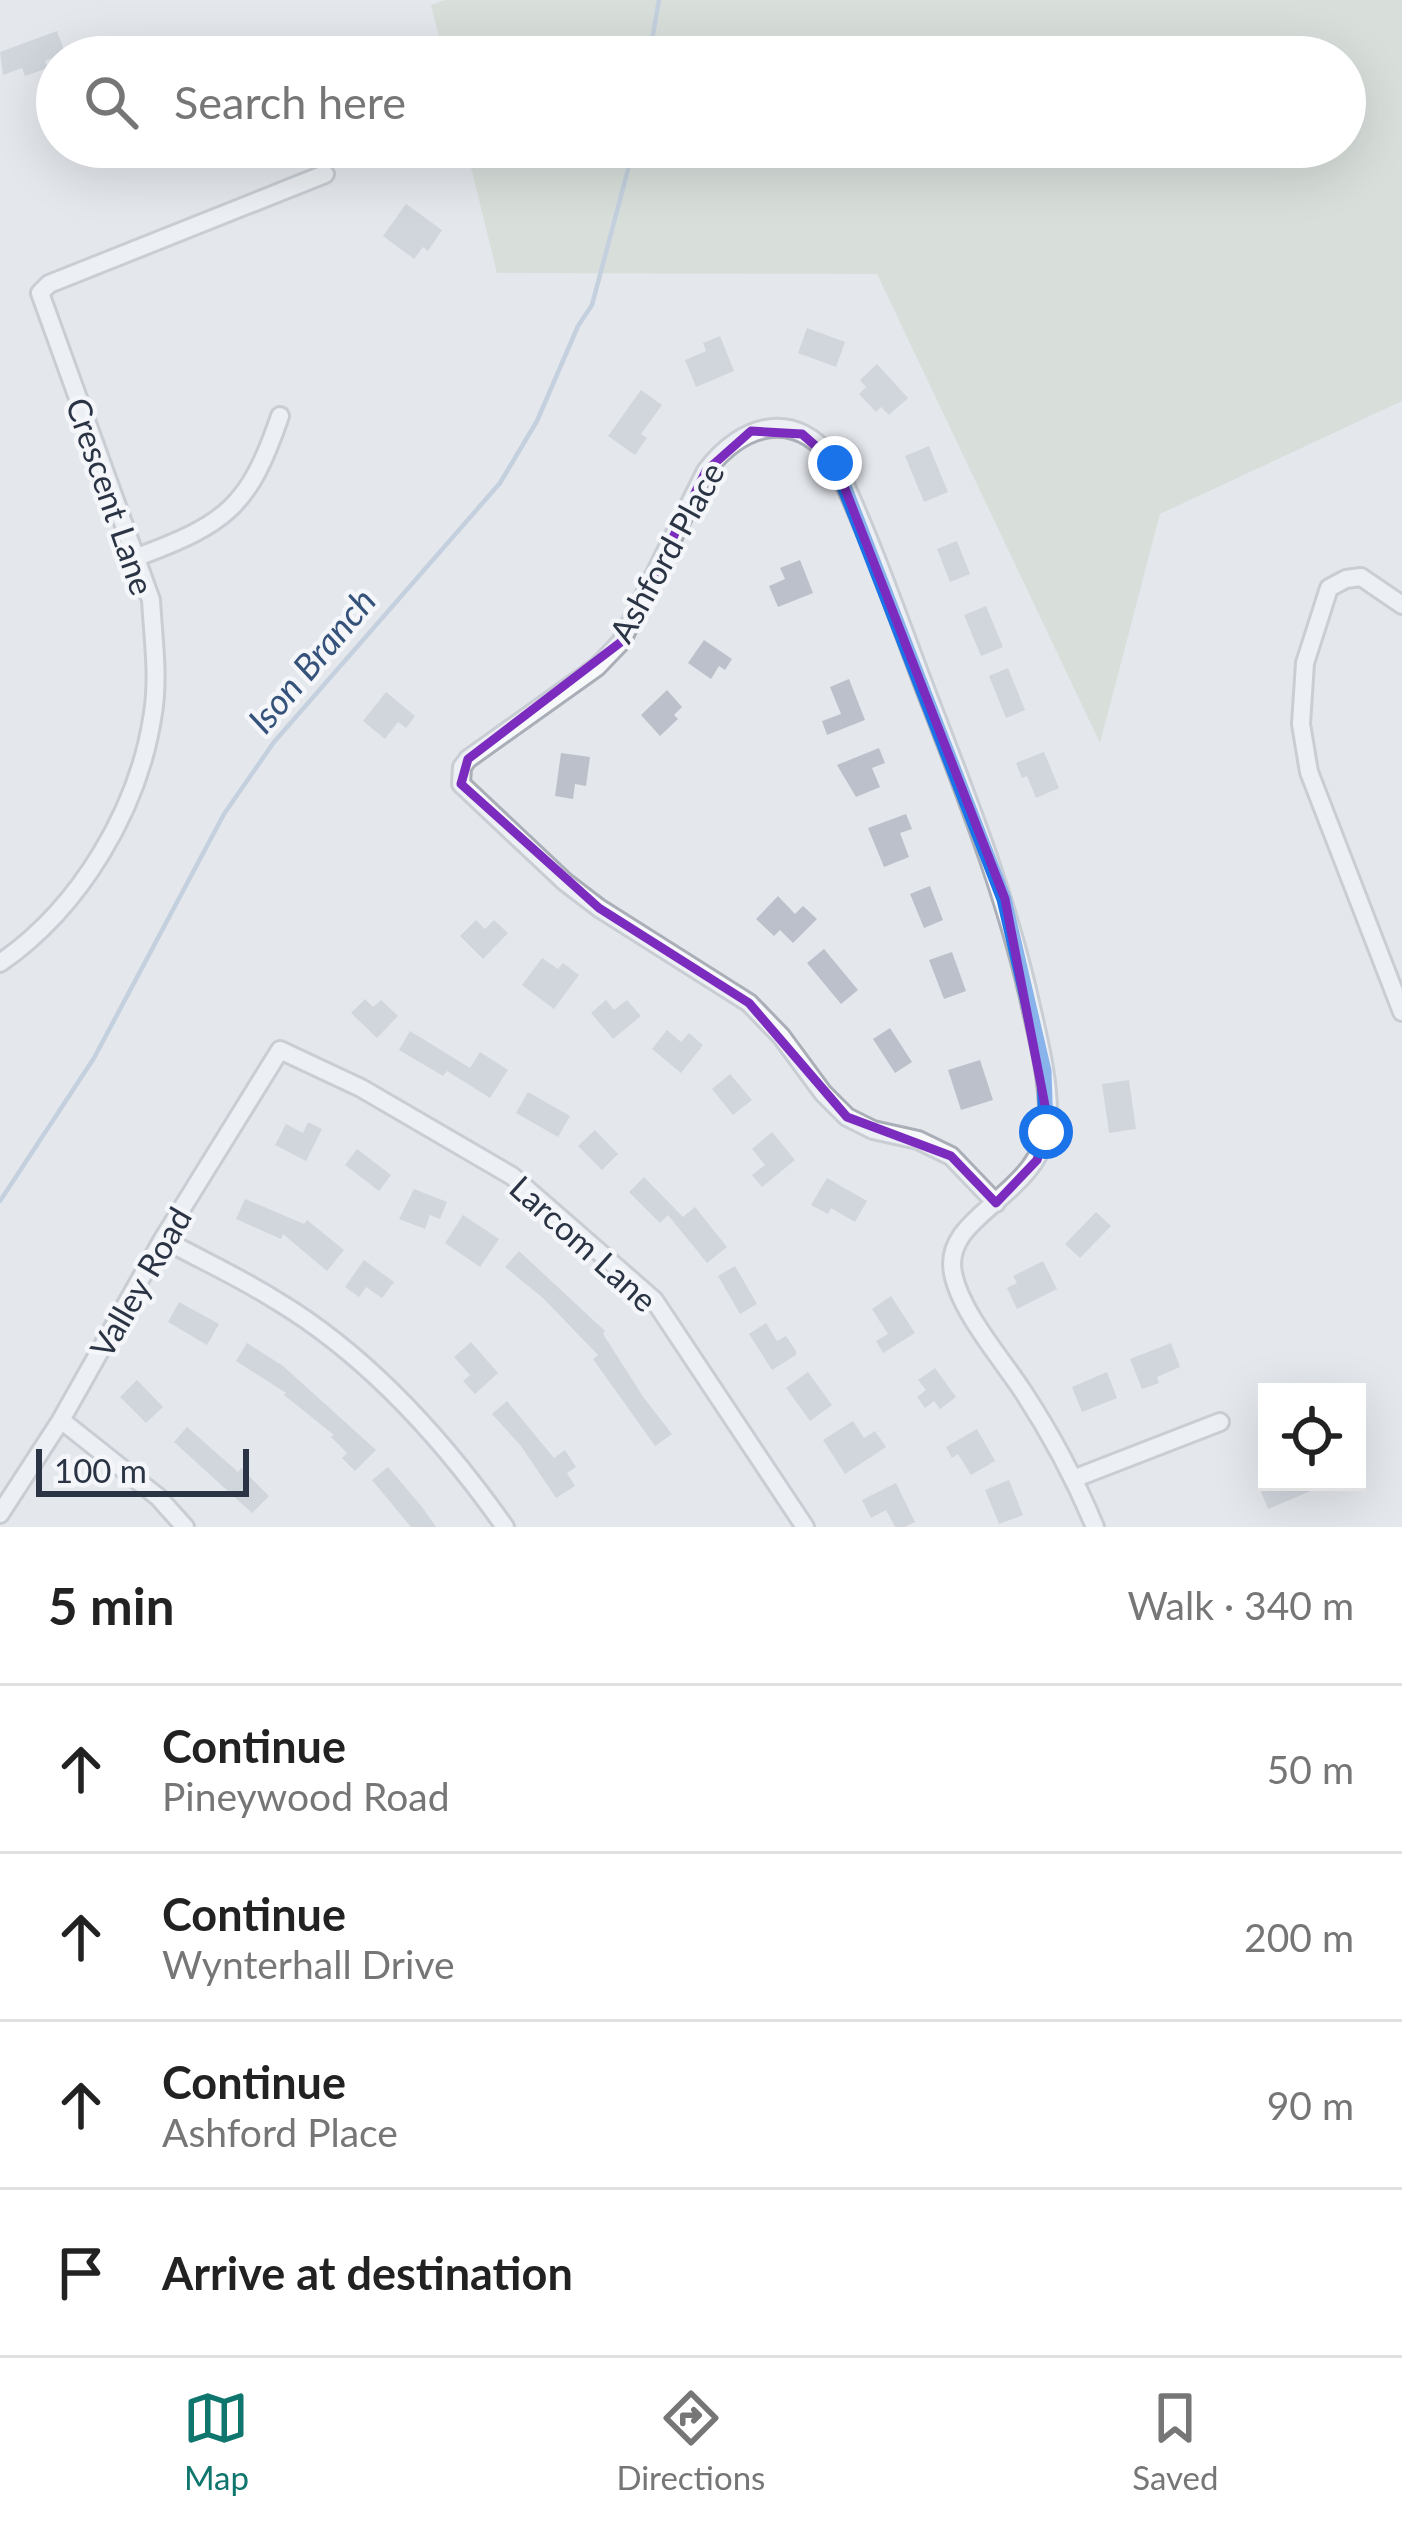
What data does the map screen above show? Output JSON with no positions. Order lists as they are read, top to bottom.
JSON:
{
  "streets": {
    "street": [
      "Crescent Lane",
      "Ashford Place",
      "Larcom Lane",
      "Valley Road"
    ]
  },
  "crossings": [
    ["Larcom Lane", "Valley Road"]
  ],
  "water": ["Ison Branch"],
  "scale_bar": "100 m",
  "page": {
    "search": "Search here",
    "scale": "100 m",
    "heading": ["5 min", "Walk · 340 m"],
    "list": [
      ["Continue", "Pineywood Road", "50 m"],
      ["Continue", "Wynterhall Drive", "200 m"],
      ["Continue", "Ashford Place", "90 m"],
      "Arrive at destination"
    ],
    "nav": ["Map", "Directions", "Saved"]
  }
}
